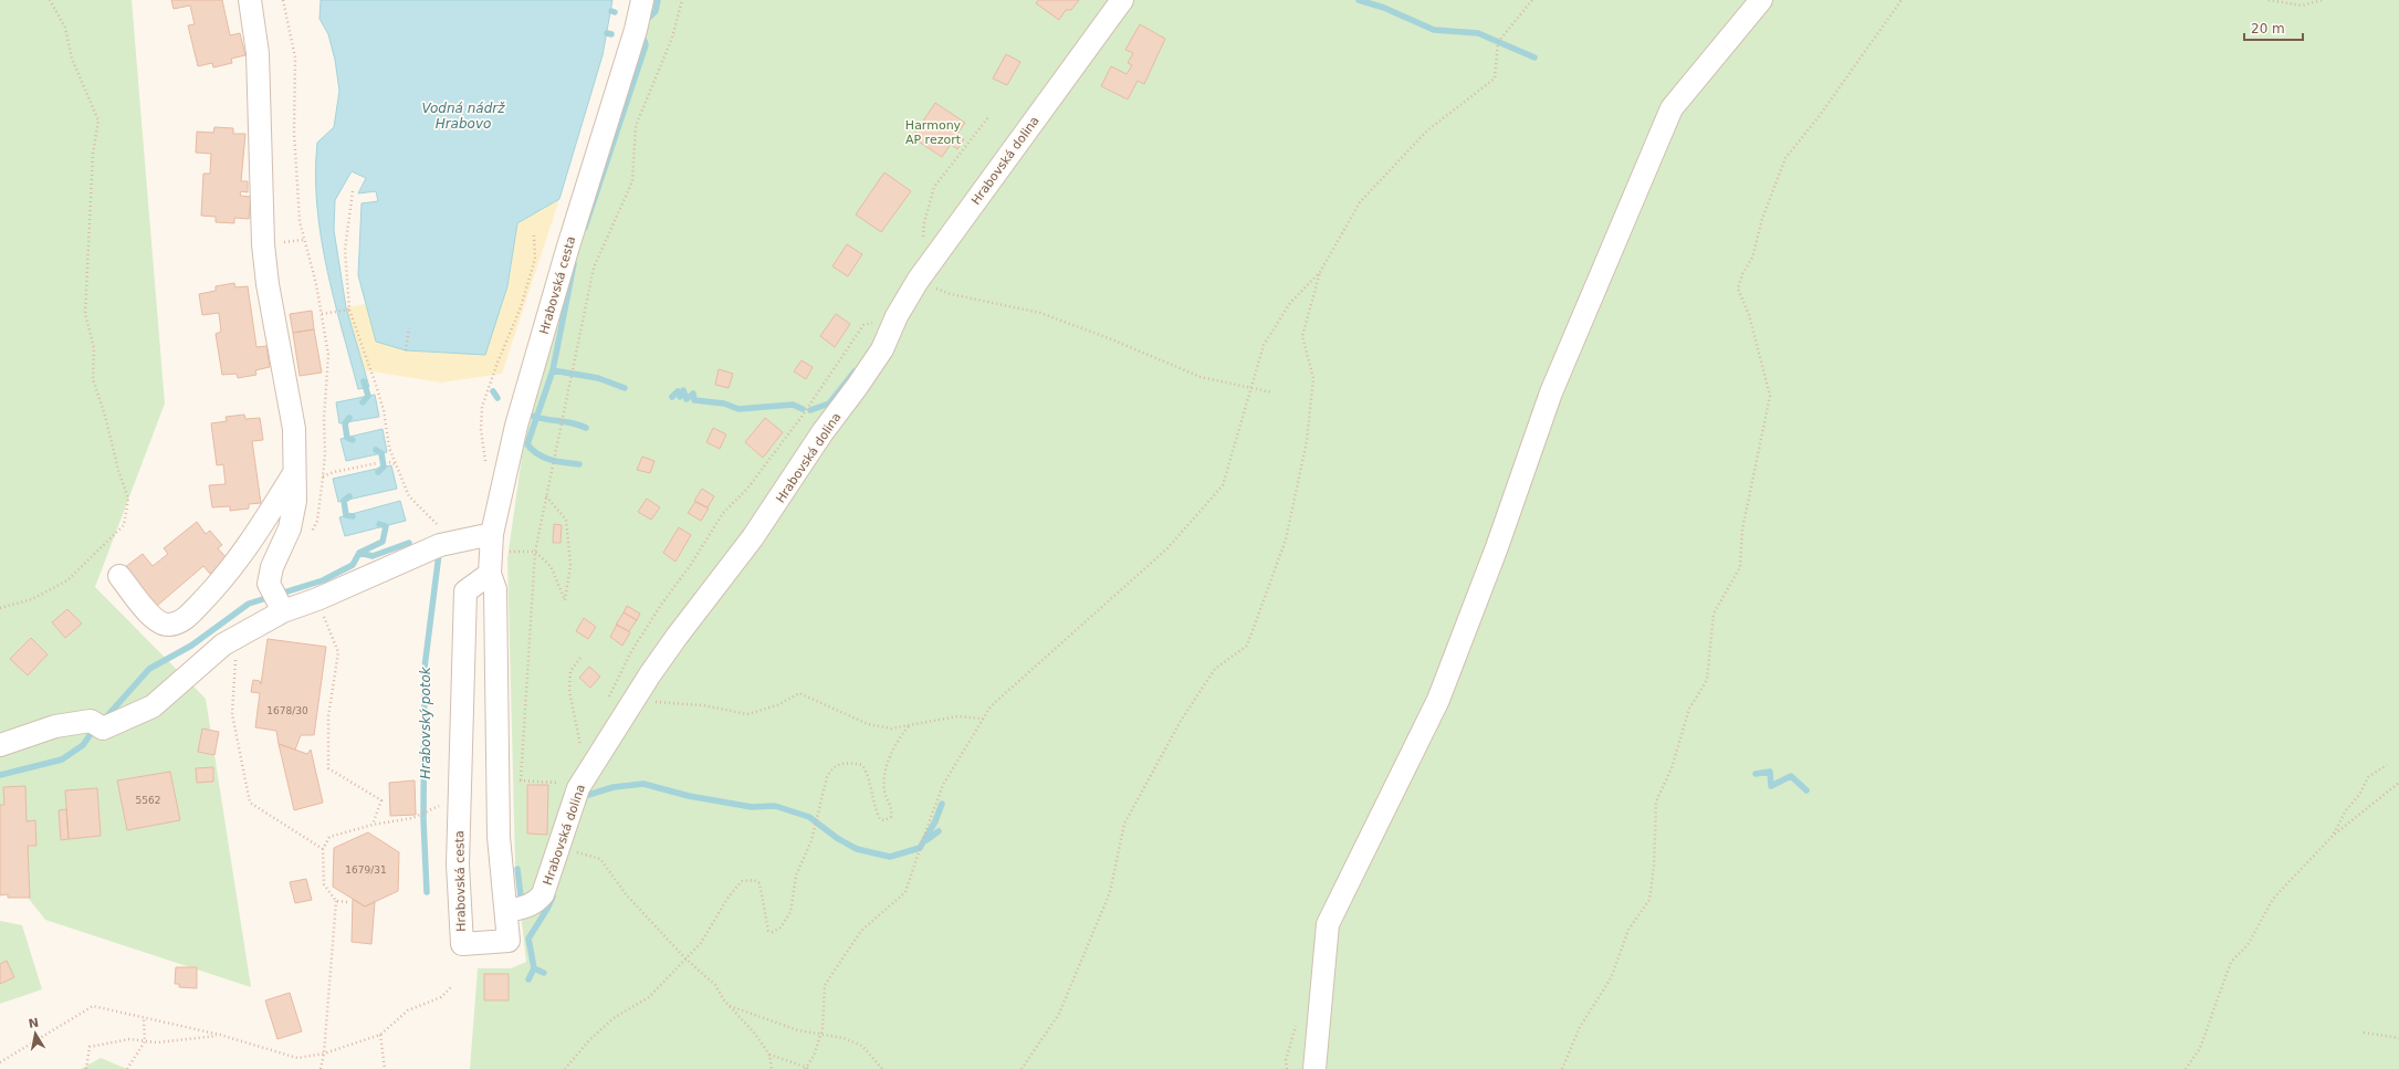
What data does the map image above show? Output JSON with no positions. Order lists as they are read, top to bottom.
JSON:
{
  "streets": {
    "street": ["Hrabovská dolina", "Hrabovská cesta"]
  },
  "crossings": [
    ["Hrabovská dolina", "Hrabovská cesta"]
  ],
  "water": ["Vodná nádrž Hrabovo", "Hrabovský potok"],
  "parks": ["Harmony AP rezort"],
  "house_numbers": ["1678/30", "5562", "1679/31"],
  "scale_bar": "20 m",
  "north": "top"
}
